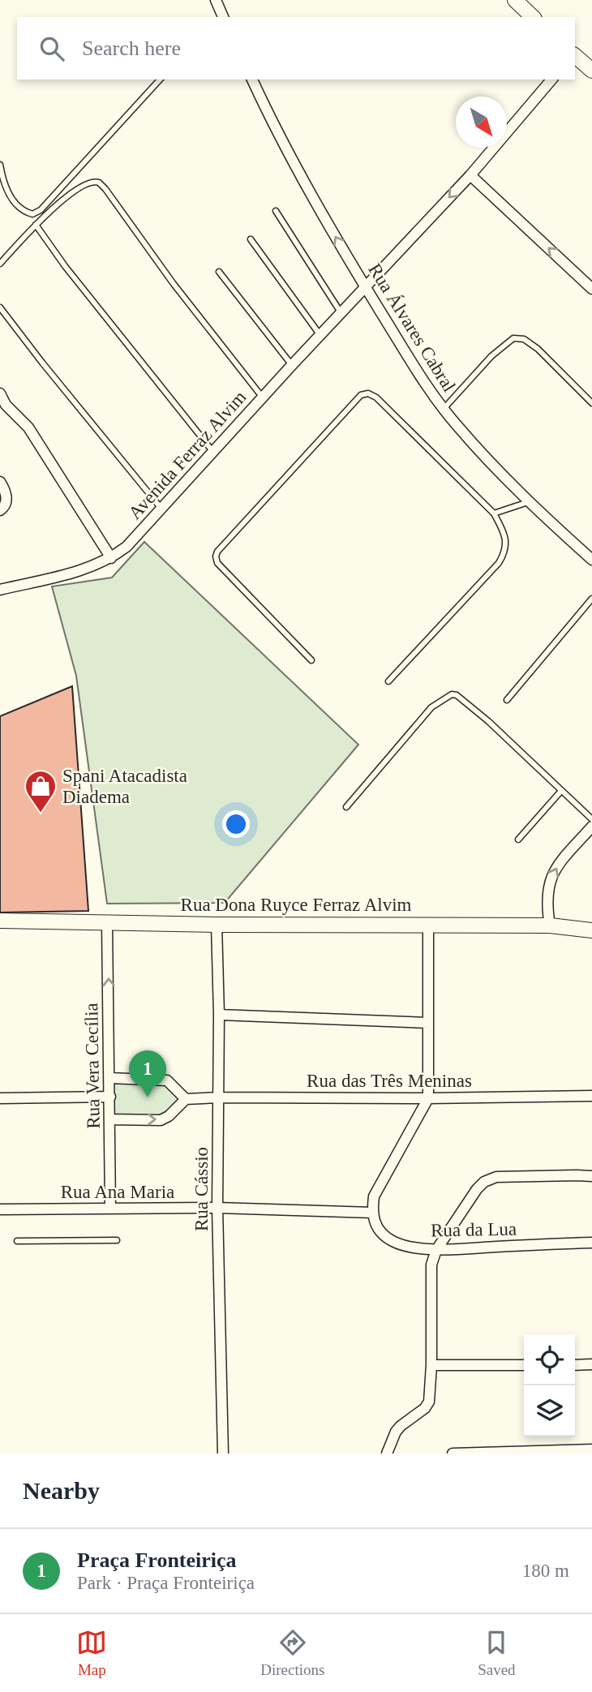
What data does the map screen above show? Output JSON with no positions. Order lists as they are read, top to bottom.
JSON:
{
  "streets": {
    "main road": ["Rua Dona Ruyce Ferraz Alvim"],
    "street": [
      "Rua Álvares Cabral",
      "Avenida Ferraz Alvim",
      "Rua Vera Cecília",
      "Rua das Três Meninas",
      "Rua Cássio",
      "Rua Ana Maria",
      "Rua da Lua"
    ]
  },
  "crossings": [
    ["Rua Álvares Cabral", "Avenida Ferraz Alvim"],
    ["Rua Dona Ruyce Ferraz Alvim", "Rua Vera Cecília"],
    ["Rua Dona Ruyce Ferraz Alvim", "Rua Cássio"],
    ["Rua Vera Cecília", "Rua Ana Maria"],
    ["Rua das Três Meninas", "Rua Cássio"],
    ["Rua Cássio", "Rua Ana Maria"],
    ["Rua Ana Maria", "Rua da Lua"]
  ],
  "one_way": ["Rua Álvares Cabral", "Rua Vera Cecília"],
  "places": {
    "shop": ["Spani Atacadista Diadema"]
  },
  "north": "bottom right",
  "page": {
    "search": "Search here",
    "pins": "1",
    "heading": "Nearby",
    "list": [
      {
        "mark": "1",
        "name": "Praça Fronteiriça",
        "note": "Park · Praça Fronteiriça",
        "value": "180 m"
      }
    ],
    "nav": ["Map", "Directions", "Saved"]
  }
}
